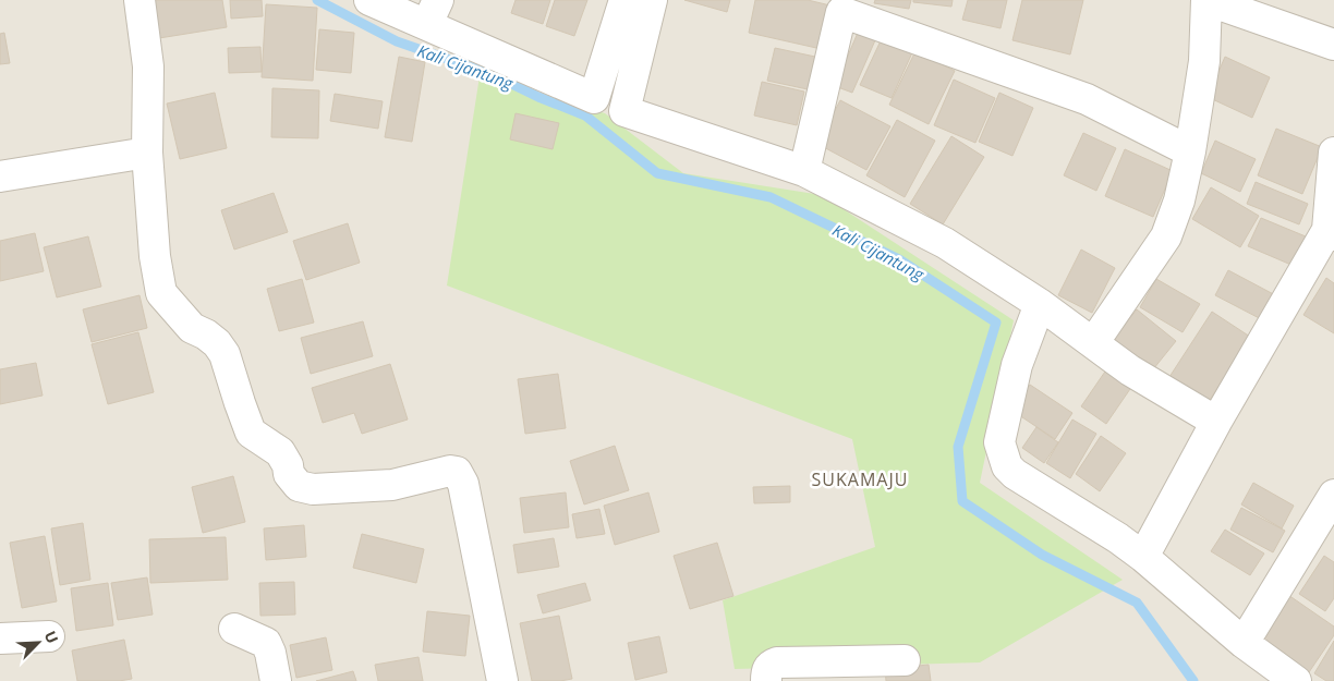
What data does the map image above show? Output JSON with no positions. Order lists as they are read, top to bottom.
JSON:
{
  "districts": ["SUKAMAJU"],
  "water": ["Kali Cijantung"],
  "north": "top right"
}
